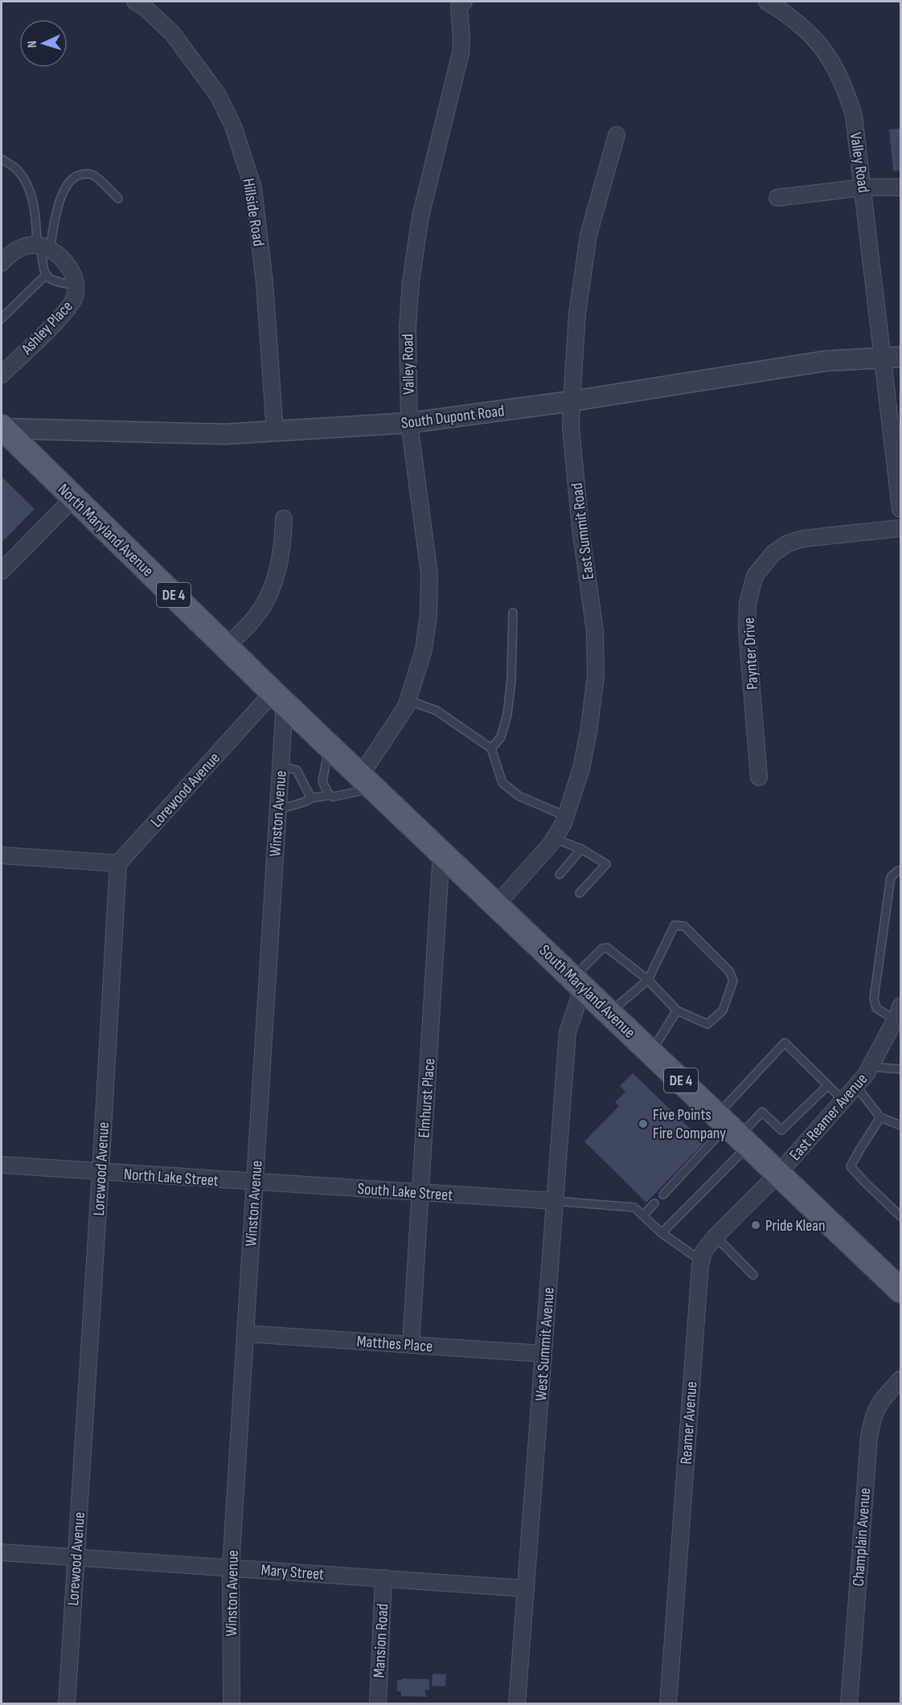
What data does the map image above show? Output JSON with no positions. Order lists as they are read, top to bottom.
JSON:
{
  "streets": {
    "main road": ["North Maryland Avenue", "DE 4", "South Maryland Avenue"],
    "street": [
      "Valley Road",
      "Hillside Road",
      "Ashley Place",
      "South Dupont Road",
      "East Summit Road",
      "Paynter Drive",
      "Lorewood Avenue",
      "Winston Avenue",
      "Elmhurst Place",
      "East Reamer Avenue",
      "North Lake Street",
      "South Lake Street",
      "Matthes Place",
      "West Summit Avenue",
      "Reamer Avenue",
      "Champlain Avenue",
      "Mary Street",
      "Mansion Road"
    ]
  },
  "crossings": [
    ["Valley Road", "South Dupont Road"],
    ["Valley Road", "South Maryland Avenue"],
    ["Hillside Road", "South Dupont Road"],
    ["South Dupont Road", "North Maryland Avenue"],
    ["South Dupont Road", "East Summit Road"],
    ["North Maryland Avenue", "Lorewood Avenue"],
    ["North Maryland Avenue", "Winston Avenue"],
    ["North Maryland Avenue", "South Maryland Avenue"],
    ["East Summit Road", "South Maryland Avenue"],
    ["Lorewood Avenue", "Winston Avenue"],
    ["Lorewood Avenue", "South Maryland Avenue"],
    ["Lorewood Avenue", "North Lake Street"],
    ["Lorewood Avenue", "Mary Street"],
    ["Winston Avenue", "South Maryland Avenue"],
    ["Winston Avenue", "North Lake Street"],
    ["Winston Avenue", "South Lake Street"],
    ["Winston Avenue", "Matthes Place"],
    ["Winston Avenue", "Mary Street"],
    ["South Maryland Avenue", "Elmhurst Place"],
    ["South Maryland Avenue", "East Reamer Avenue"],
    ["South Maryland Avenue", "West Summit Avenue"],
    ["South Maryland Avenue", "Reamer Avenue"],
    ["Elmhurst Place", "South Lake Street"],
    ["Elmhurst Place", "Matthes Place"],
    ["East Reamer Avenue", "Reamer Avenue"],
    ["North Lake Street", "South Lake Street"],
    ["South Lake Street", "West Summit Avenue"],
    ["Matthes Place", "West Summit Avenue"],
    ["West Summit Avenue", "Mary Street"],
    ["Mary Street", "Mansion Road"]
  ],
  "places": ["Five Points Fire Company", "Pride Klean"],
  "north": "left"
}
